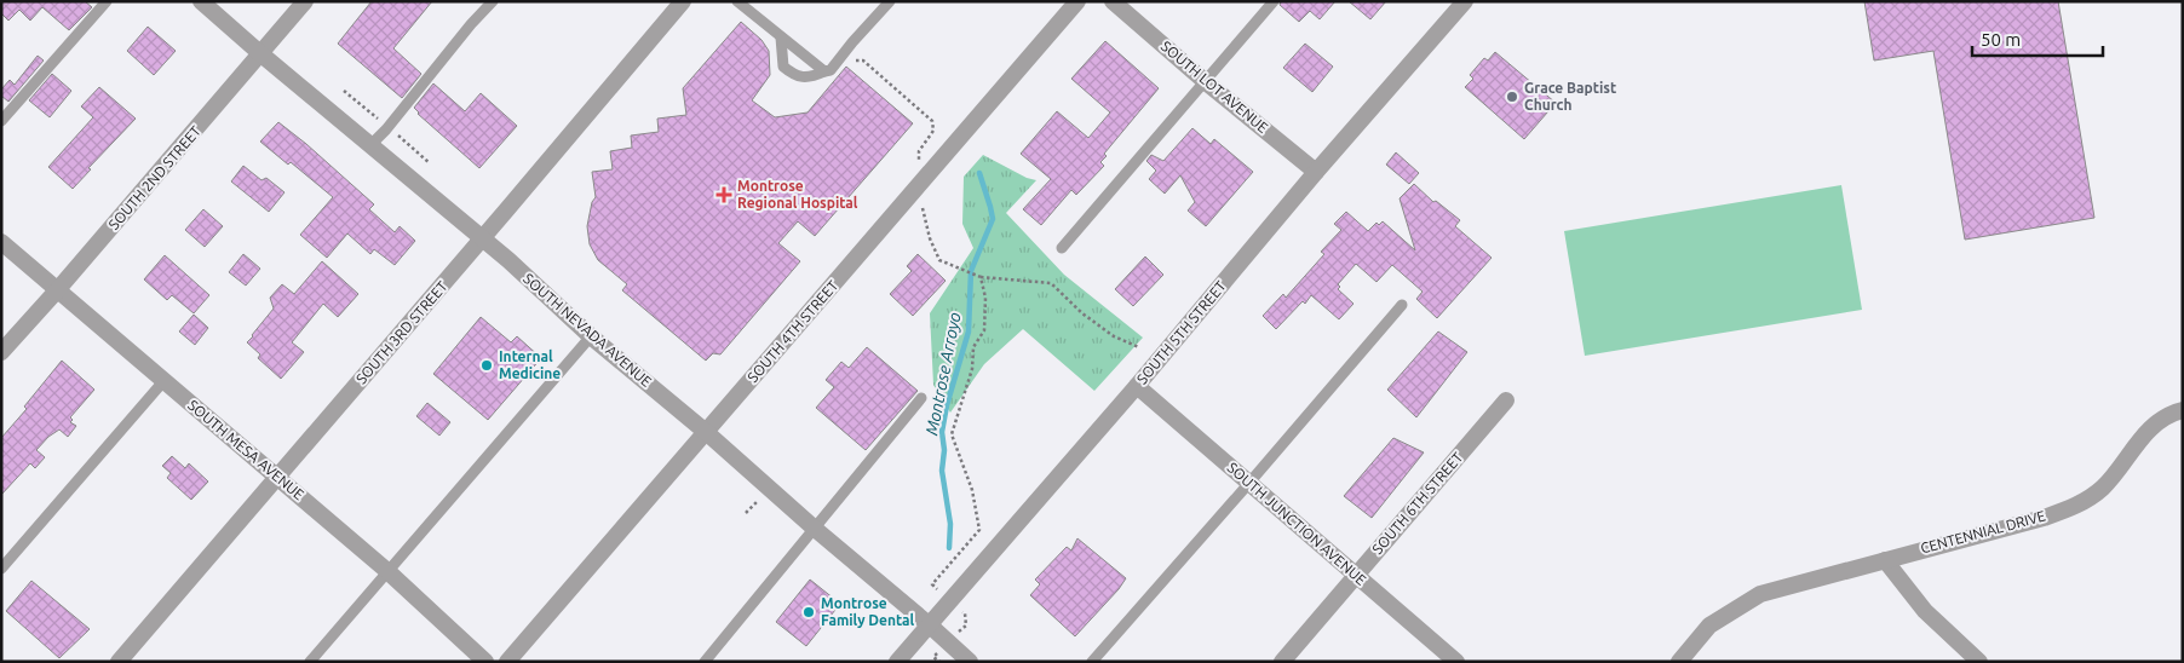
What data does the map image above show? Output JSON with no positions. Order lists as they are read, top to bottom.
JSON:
{
  "streets": {
    "street": [
      "SOUTH LOT AVENUE",
      "SOUTH 2ND STREET",
      "SOUTH NEVADA AVENUE",
      "SOUTH 4TH STREET",
      "SOUTH 3RD STREET",
      "SOUTH 5TH STREET",
      "SOUTH MESA AVENUE",
      "SOUTH 6TH STREET",
      "SOUTH JUNCTION AVENUE",
      "CENTENNIAL DRIVE"
    ]
  },
  "crossings": [
    ["SOUTH LOT AVENUE", "SOUTH 5TH STREET"],
    ["SOUTH 2ND STREET", "SOUTH NEVADA AVENUE"],
    ["SOUTH 2ND STREET", "SOUTH MESA AVENUE"],
    ["SOUTH NEVADA AVENUE", "SOUTH 4TH STREET"],
    ["SOUTH NEVADA AVENUE", "SOUTH 3RD STREET"],
    ["SOUTH NEVADA AVENUE", "SOUTH 5TH STREET"],
    ["SOUTH 3RD STREET", "SOUTH MESA AVENUE"],
    ["SOUTH 5TH STREET", "SOUTH JUNCTION AVENUE"],
    ["SOUTH 6TH STREET", "SOUTH JUNCTION AVENUE"]
  ],
  "water": ["Montrose Arroyo"],
  "places": {
    "other": ["Grace Baptist Church", "Internal Medicine", "Montrose Family Dental"],
    "health": ["Montrose Regional Hospital"]
  },
  "scale_bar": "50 m"
}
